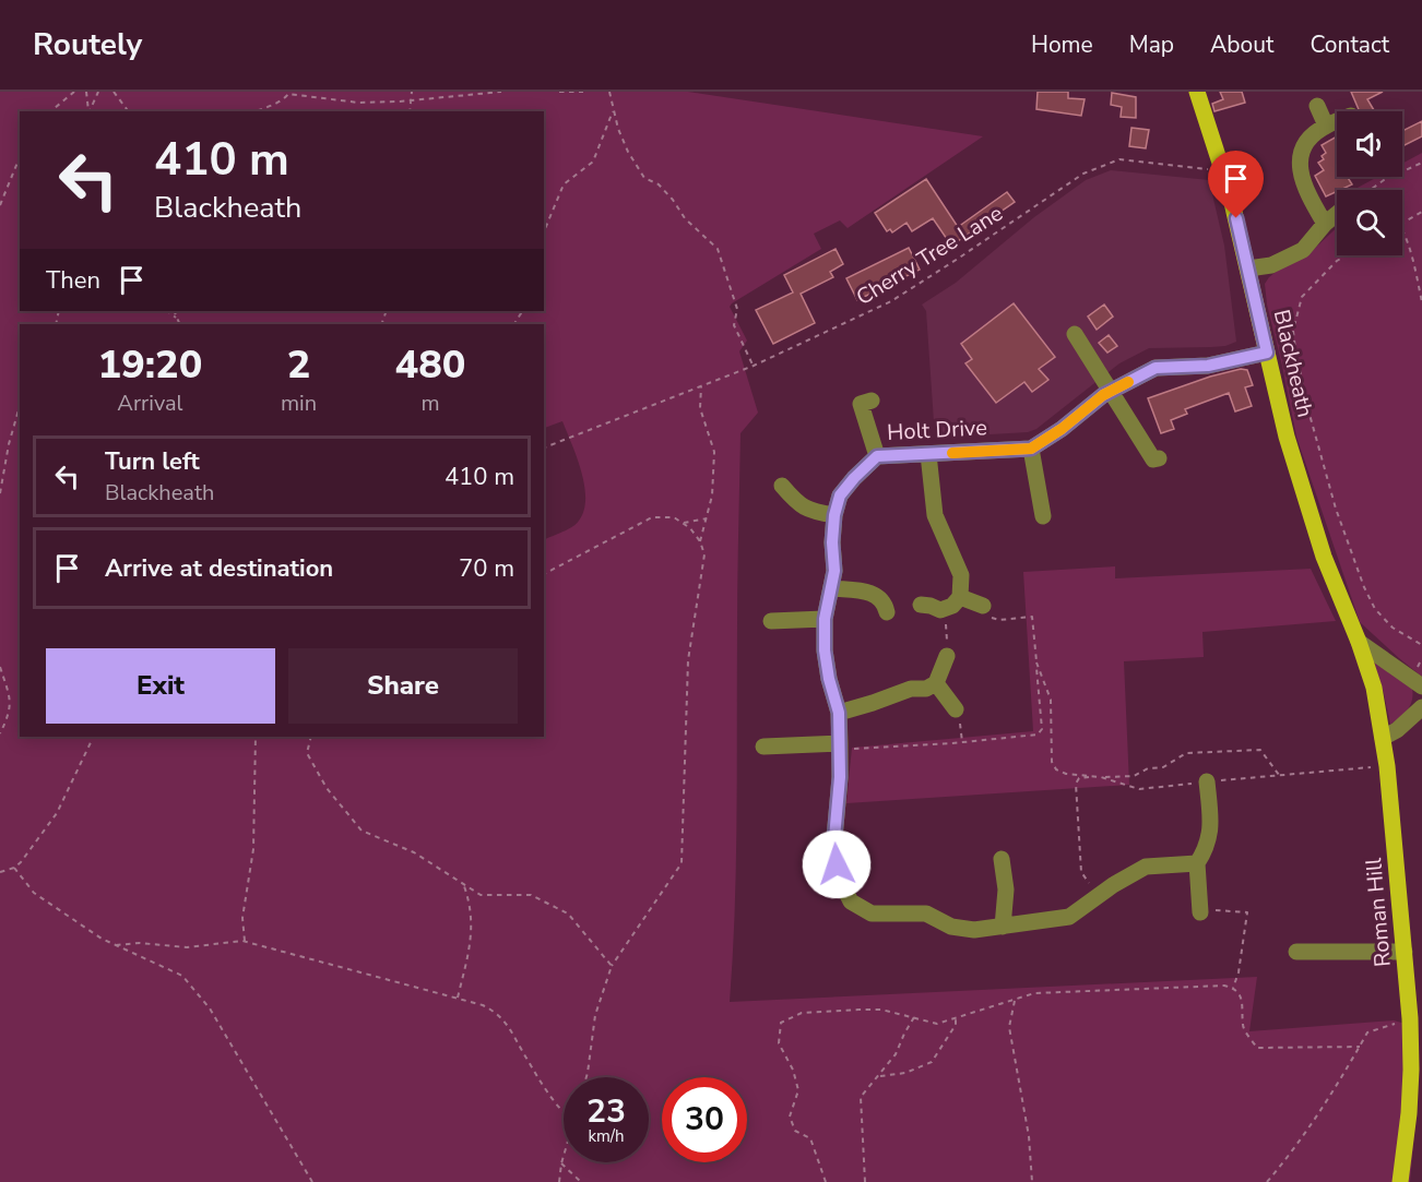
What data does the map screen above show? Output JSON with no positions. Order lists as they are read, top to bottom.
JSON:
{
  "streets": {
    "main road": ["Blackheath", "Roman Hill"],
    "street": ["Holt Drive"],
    "path": ["Cherry Tree Lane"]
  },
  "crossings": [
    ["Cherry Tree Lane", "Blackheath"],
    ["Blackheath", "Holt Drive"],
    ["Blackheath", "Roman Hill"]
  ],
  "page": {
    "header": "Routely",
    "nav": [
      "Home",
      "Map",
      "About",
      "Contact"
    ],
    "turn": ["410 m", "Blackheath"],
    "then": "Then",
    "eta": [
      "19:20",
      "Arrival",
      "2",
      "min",
      "480",
      "m"
    ],
    "list": [
      {
        "name": "Turn left",
        "note": "Blackheath",
        "value": "410 m"
      },
      {
        "name": "Arrive at destination",
        "value": "70 m"
      }
    ],
    "buttons": ["Exit", "Share"],
    "speed": "23 km/h",
    "limit": "30"
  }
}
